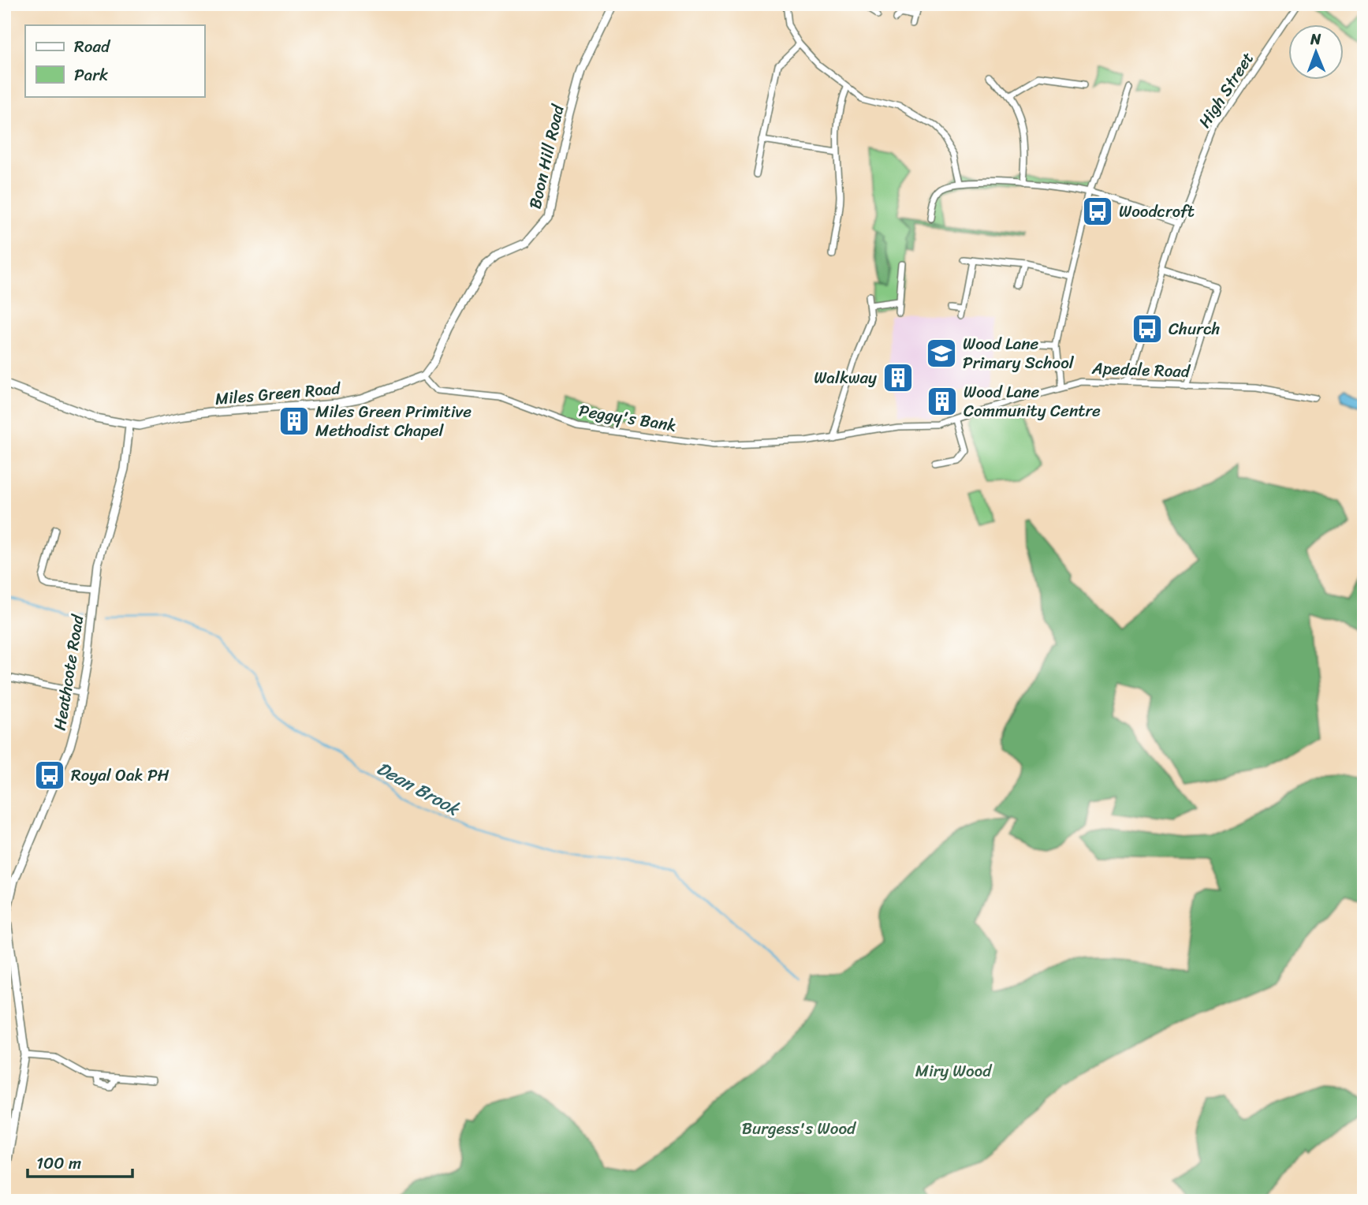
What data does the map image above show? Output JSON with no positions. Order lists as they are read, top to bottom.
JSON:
{
  "streets": {
    "street": [
      "High Street",
      "Boon Hill Road",
      "Apedale Road",
      "Miles Green Road",
      "Peggy's Bank",
      "Heathcote Road"
    ]
  },
  "crossings": [
    ["High Street", "Apedale Road"],
    ["Boon Hill Road", "Miles Green Road"],
    ["Boon Hill Road", "Peggy's Bank"],
    ["Apedale Road", "Peggy's Bank"],
    ["Miles Green Road", "Peggy's Bank"],
    ["Miles Green Road", "Heathcote Road"]
  ],
  "water": ["Dean Brook"],
  "parks": ["Miry Wood", "Burgess's Wood"],
  "places": {
    "bus stop": ["Woodcroft", "Church", "Royal Oak PH"],
    "school or university": ["Wood Lane Primary School"],
    "building": ["Walkway", "Wood Lane Community Centre", "Miles Green Primitive Methodist Chapel"]
  },
  "legend": ["Road", "Park"],
  "scale_bar": "100 m",
  "north": "top"
}
